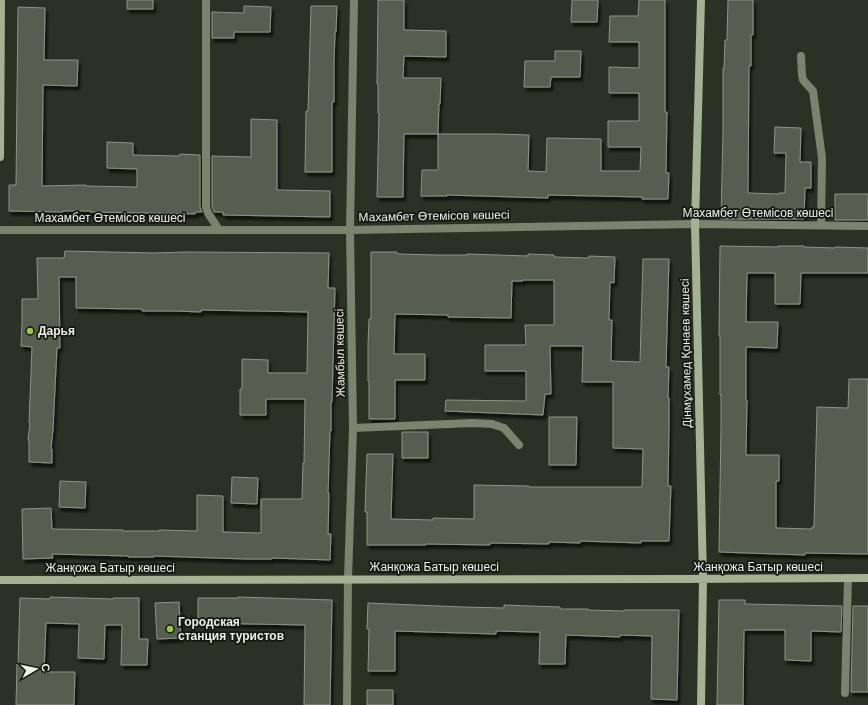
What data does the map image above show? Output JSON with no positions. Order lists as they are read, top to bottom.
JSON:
{
  "streets": {
    "main road": ["Дінмұхамед Қонаев көшесі", "Жанқожа Батыр көшесі"],
    "street": ["Махамбет Өтемісов көшесі", "Жамбыл көшесі"]
  },
  "crossings": [
    ["Махамбет Өтемісов көшесі", "Жамбыл көшесі"],
    ["Махамбет Өтемісов көшесі", "Дінмұхамед Қонаев көшесі"],
    ["Жамбыл көшесі", "Жанқожа Батыр көшесі"],
    ["Дінмұхамед Қонаев көшесі", "Жанқожа Батыр көшесі"]
  ],
  "places": ["Дарья", "Городская станция туристов"],
  "north": "right"
}
